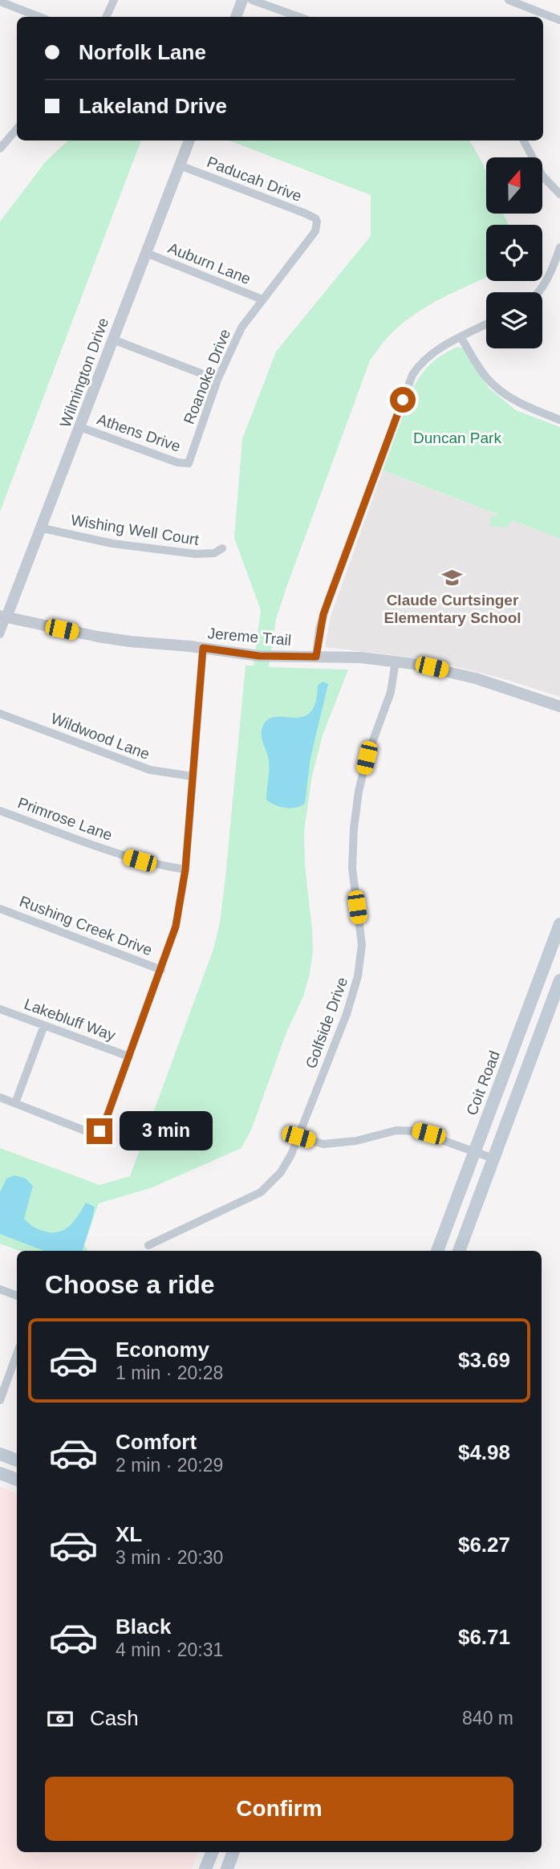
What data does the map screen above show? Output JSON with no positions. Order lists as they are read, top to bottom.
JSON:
{
  "streets": {
    "main road": ["Coit Road"],
    "street": [
      "Paducah Drive",
      "Auburn Lane",
      "Wilmington Drive",
      "Roanoke Drive",
      "Athens Drive",
      "Wishing Well Court",
      "Jereme Trail",
      "Wildwood Lane",
      "Primrose Lane",
      "Rushing Creek Drive",
      "Lakebluff Way",
      "Golfside Drive"
    ]
  },
  "crossings": [
    ["Paducah Drive", "Wilmington Drive"],
    ["Paducah Drive", "Roanoke Drive"],
    ["Auburn Lane", "Wilmington Drive"],
    ["Auburn Lane", "Roanoke Drive"],
    ["Wilmington Drive", "Athens Drive"],
    ["Wilmington Drive", "Wishing Well Court"],
    ["Wilmington Drive", "Jereme Trail"],
    ["Roanoke Drive", "Athens Drive"],
    ["Jereme Trail", "Golfside Drive"]
  ],
  "parks": ["Duncan Park"],
  "places": {
    "school or university": ["Claude Curtsinger Elementary School"]
  },
  "north": "top",
  "page": {
    "banner": ["Norfolk Lane", "Lakeland Drive"],
    "bubble": "3 min",
    "heading": "Choose a ride",
    "list": [
      {
        "name": "Economy",
        "note": "1 min · 20:28",
        "value": "$3.69"
      },
      {
        "name": "Comfort",
        "note": "2 min · 20:29",
        "value": "$4.98"
      },
      {
        "name": "XL",
        "note": "3 min · 20:30",
        "value": "$6.27"
      },
      {
        "name": "Black",
        "note": "4 min · 20:31",
        "value": "$6.71"
      }
    ],
    "pay": ["Cash", "840 m"],
    "buttons": "Confirm"
  }
}
